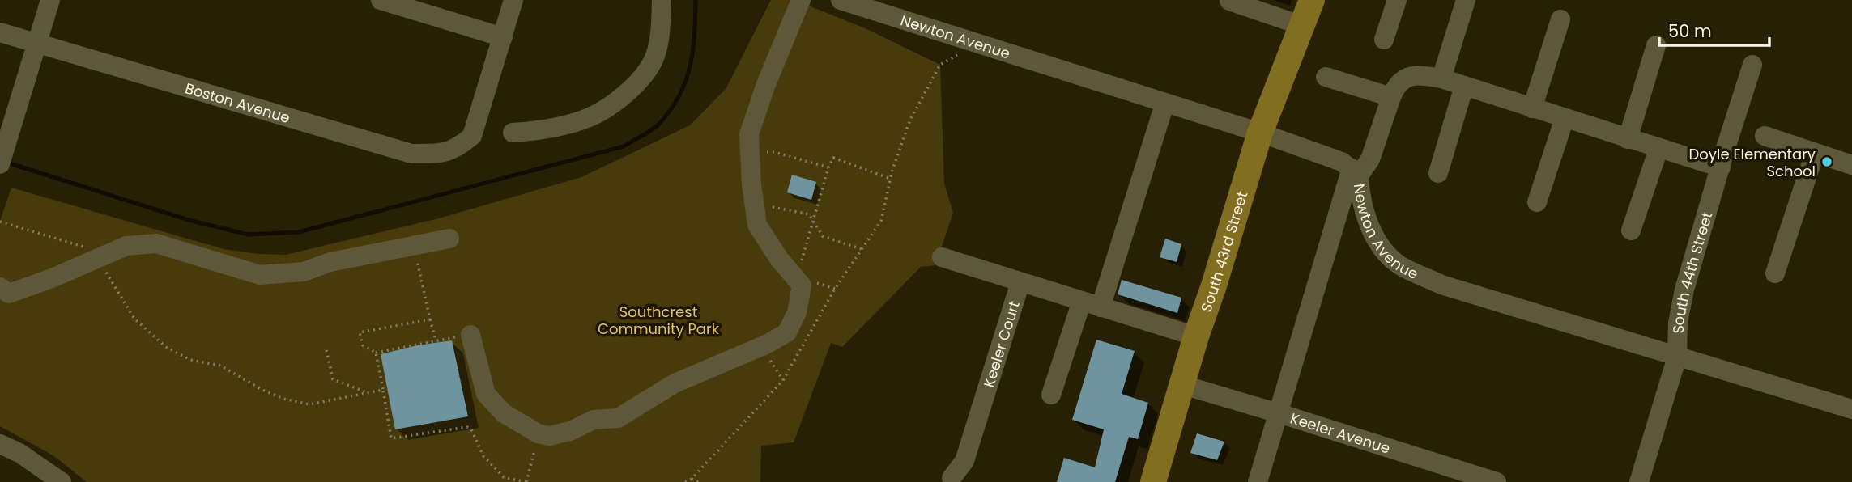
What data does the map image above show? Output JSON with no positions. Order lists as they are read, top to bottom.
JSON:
{
  "streets": {
    "main road": ["South 43rd Street"],
    "street": [
      "Newton Avenue",
      "Boston Avenue",
      "South 44th Street",
      "Keeler Court",
      "Keeler Avenue"
    ]
  },
  "crossings": [
    ["Newton Avenue", "South 43rd Street"],
    ["Newton Avenue", "South 44th Street"],
    ["South 43rd Street", "Keeler Avenue"]
  ],
  "parks": ["Southcrest Community Park"],
  "places": ["Doyle Elementary School"],
  "scale_bar": "50 m"
}
